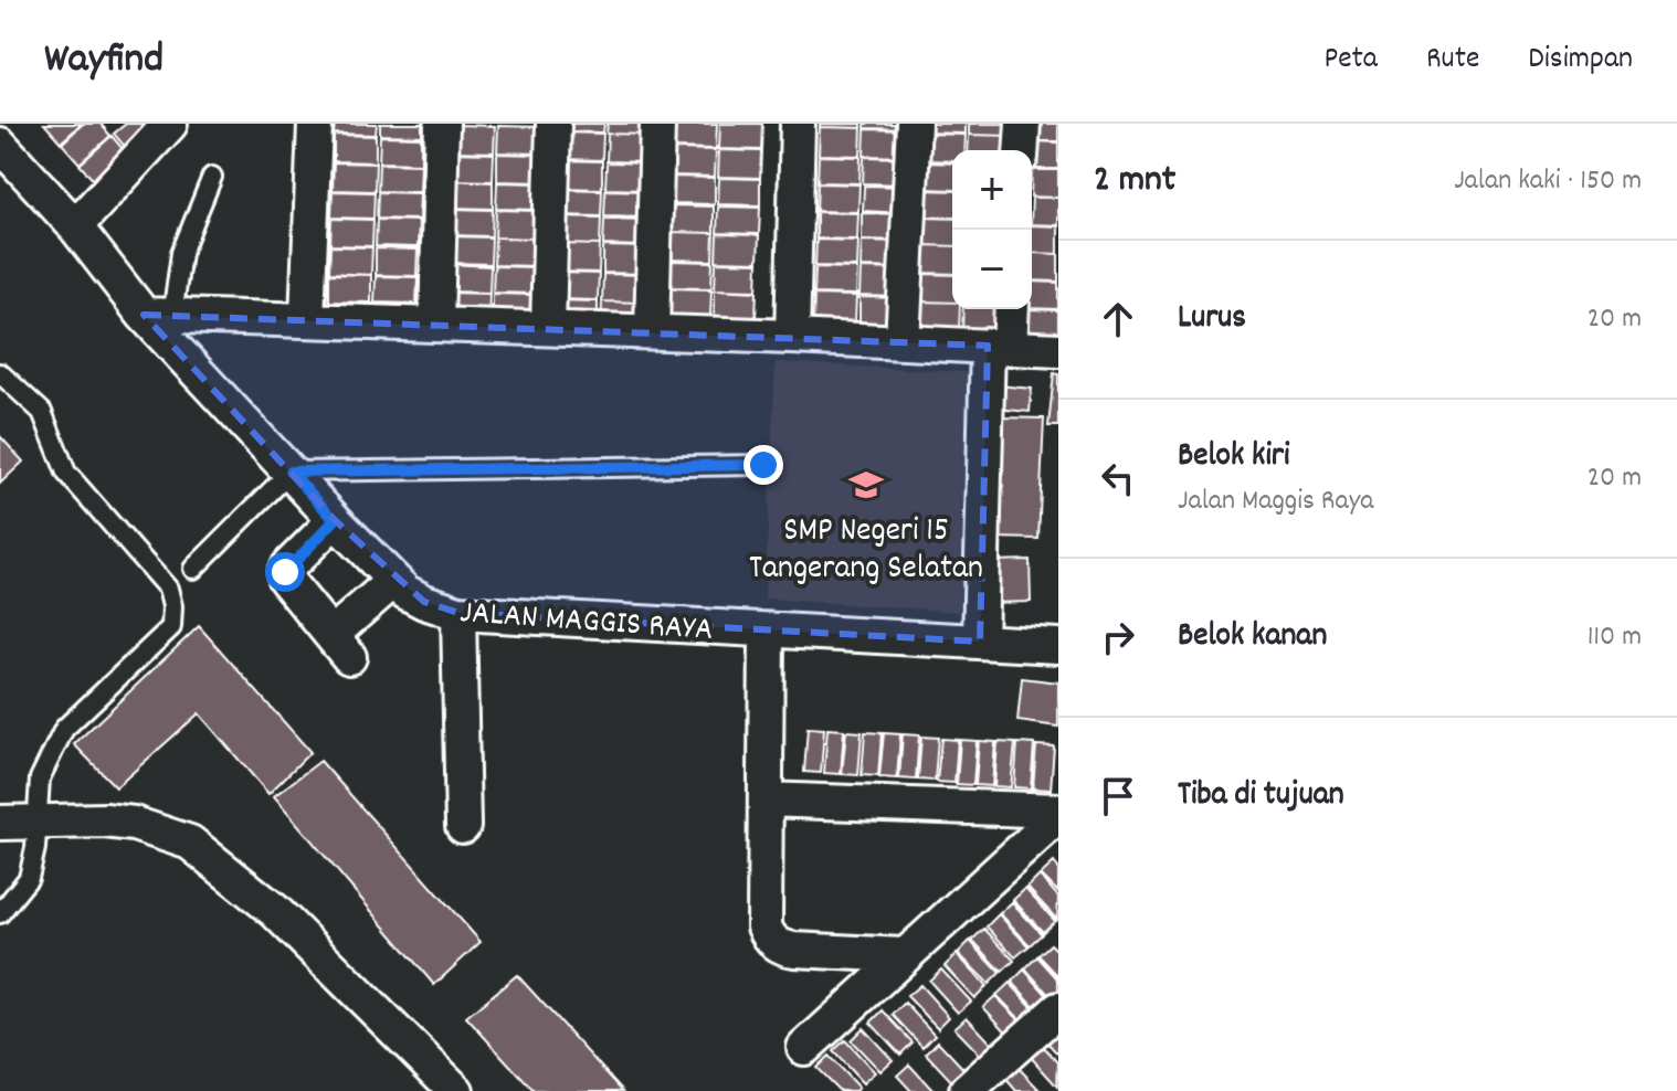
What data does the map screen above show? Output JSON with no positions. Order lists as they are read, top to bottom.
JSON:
{
  "streets": {
    "street": ["JALAN MAGGIS RAYA"]
  },
  "places": {
    "school or university": ["SMP Negeri 15 Tangerang Selatan"]
  },
  "page": {
    "header": "Wayfind",
    "nav": ["Peta", "Rute", "Disimpan"],
    "heading": ["2 mnt", "Jalan kaki · 150 m"],
    "map_buttons": ["+", "−"],
    "list": [
      ["Lurus", "20 m"],
      ["Belok kiri", "Jalan Maggis Raya", "20 m"],
      ["Belok kanan", "110 m"],
      "Tiba di tujuan"
    ]
  }
}
